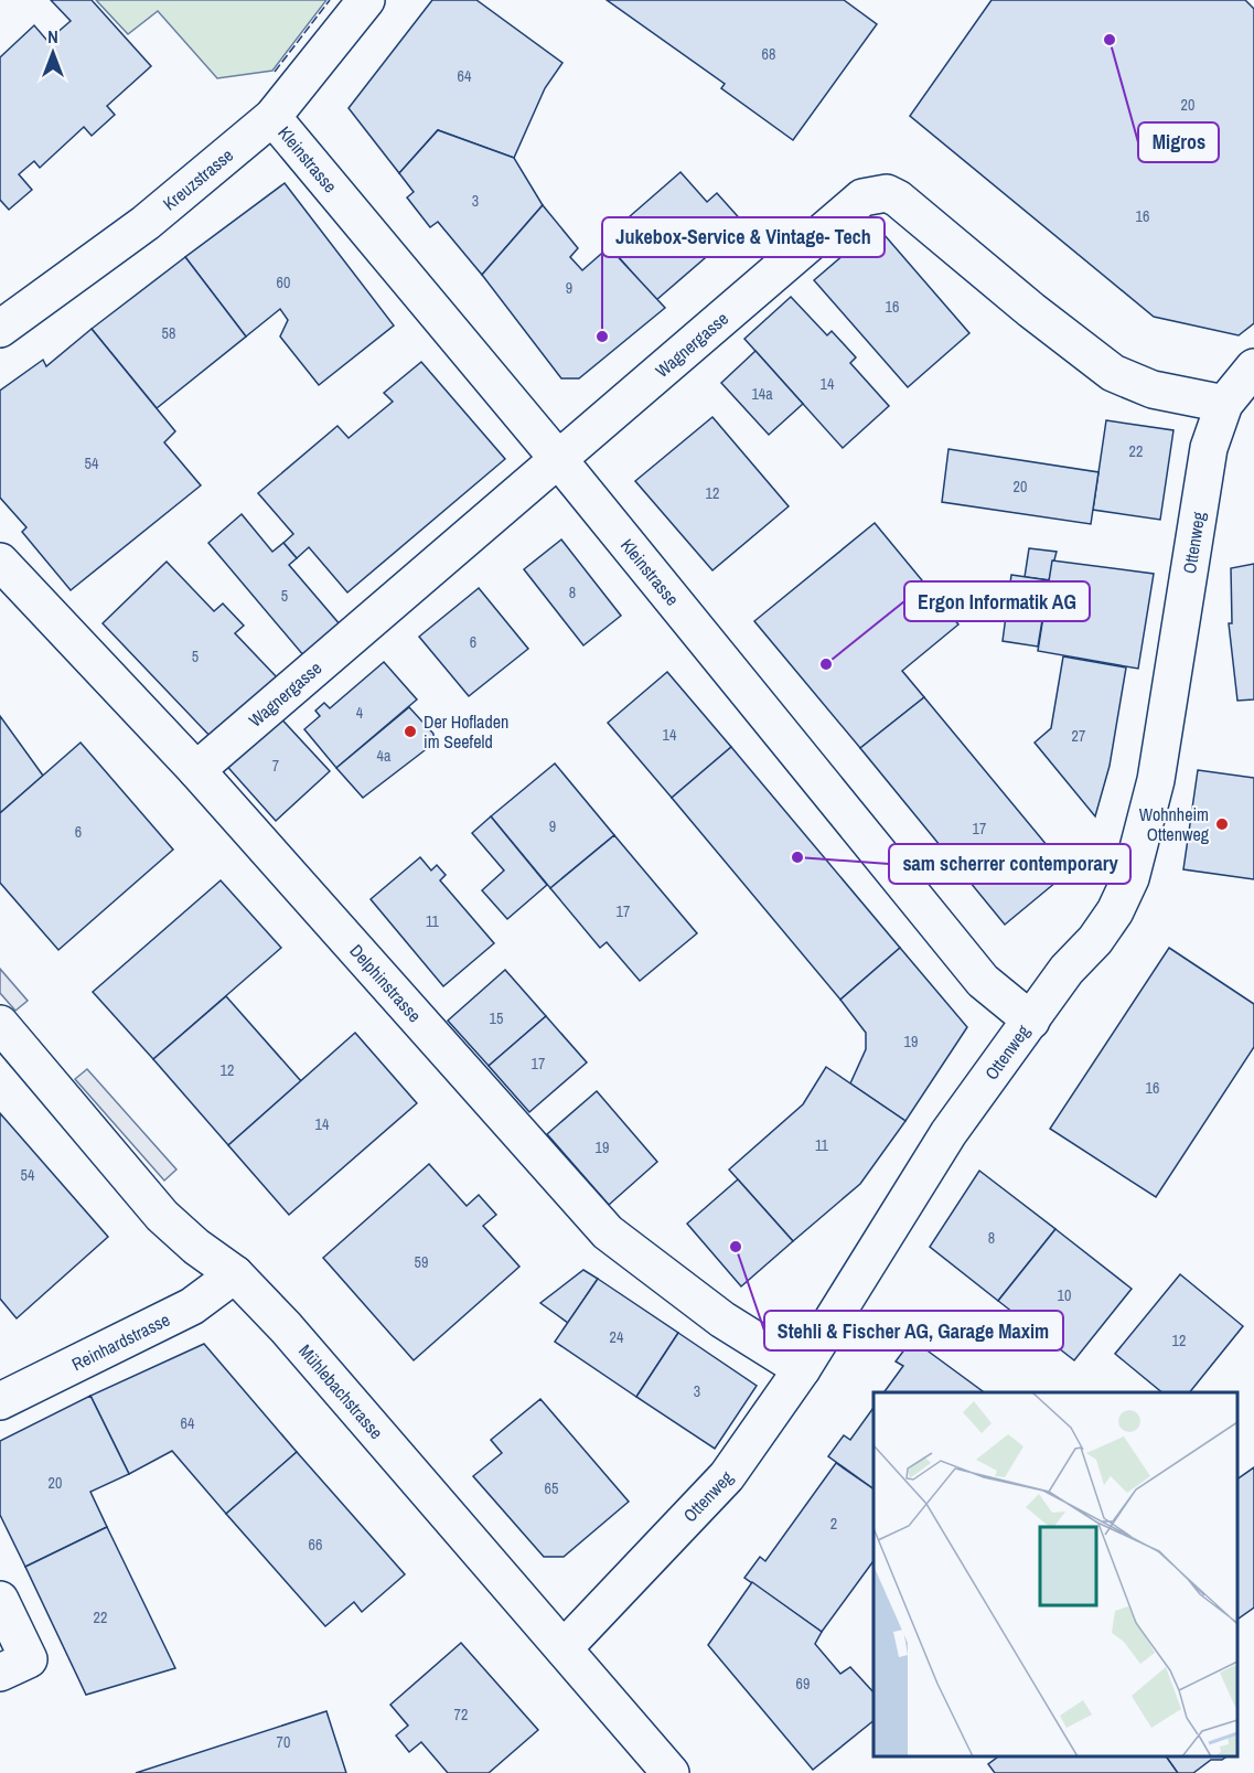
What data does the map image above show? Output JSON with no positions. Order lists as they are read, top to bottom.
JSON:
{
  "streets": {
    "street": [
      "Kleinstrasse",
      "Kreuzstrasse",
      "Wagnergasse",
      "Ottenweg",
      "Delphinstrasse",
      "Reinhardstrasse",
      "Mühlebachstrasse"
    ]
  },
  "crossings": [
    ["Kleinstrasse", "Kreuzstrasse"],
    ["Kleinstrasse", "Wagnergasse"],
    ["Kleinstrasse", "Ottenweg"],
    ["Wagnergasse", "Ottenweg"],
    ["Wagnergasse", "Delphinstrasse"],
    ["Ottenweg", "Delphinstrasse"],
    ["Ottenweg", "Mühlebachstrasse"],
    ["Reinhardstrasse", "Mühlebachstrasse"]
  ],
  "places": [
    "Migros",
    "Jukebox-Service & Vintage- Tech",
    "Ergon Informatik AG",
    "Der Hofladen im Seefeld",
    "Wohnheim Ottenweg",
    "sam scherrer contemporary",
    "Stehli & Fischer AG, Garage Maxim"
  ],
  "house_numbers": [
    "68",
    "64",
    "20",
    "3",
    "16",
    "60",
    "9",
    "16",
    "58",
    "14",
    "14a",
    "22",
    "54",
    "20",
    "12",
    "8",
    "5",
    "6",
    "5",
    "4",
    "14",
    "27",
    "4a",
    "7",
    "9",
    "17",
    "6",
    "17",
    "11",
    "15",
    "19",
    "17",
    "12",
    "16",
    "14",
    "11",
    "19",
    "54",
    "8",
    "59",
    "10",
    "24",
    "12",
    "3",
    "64",
    "20",
    "65",
    "2",
    "66",
    "22",
    "69",
    "72",
    "70"
  ],
  "north": "top"
}
